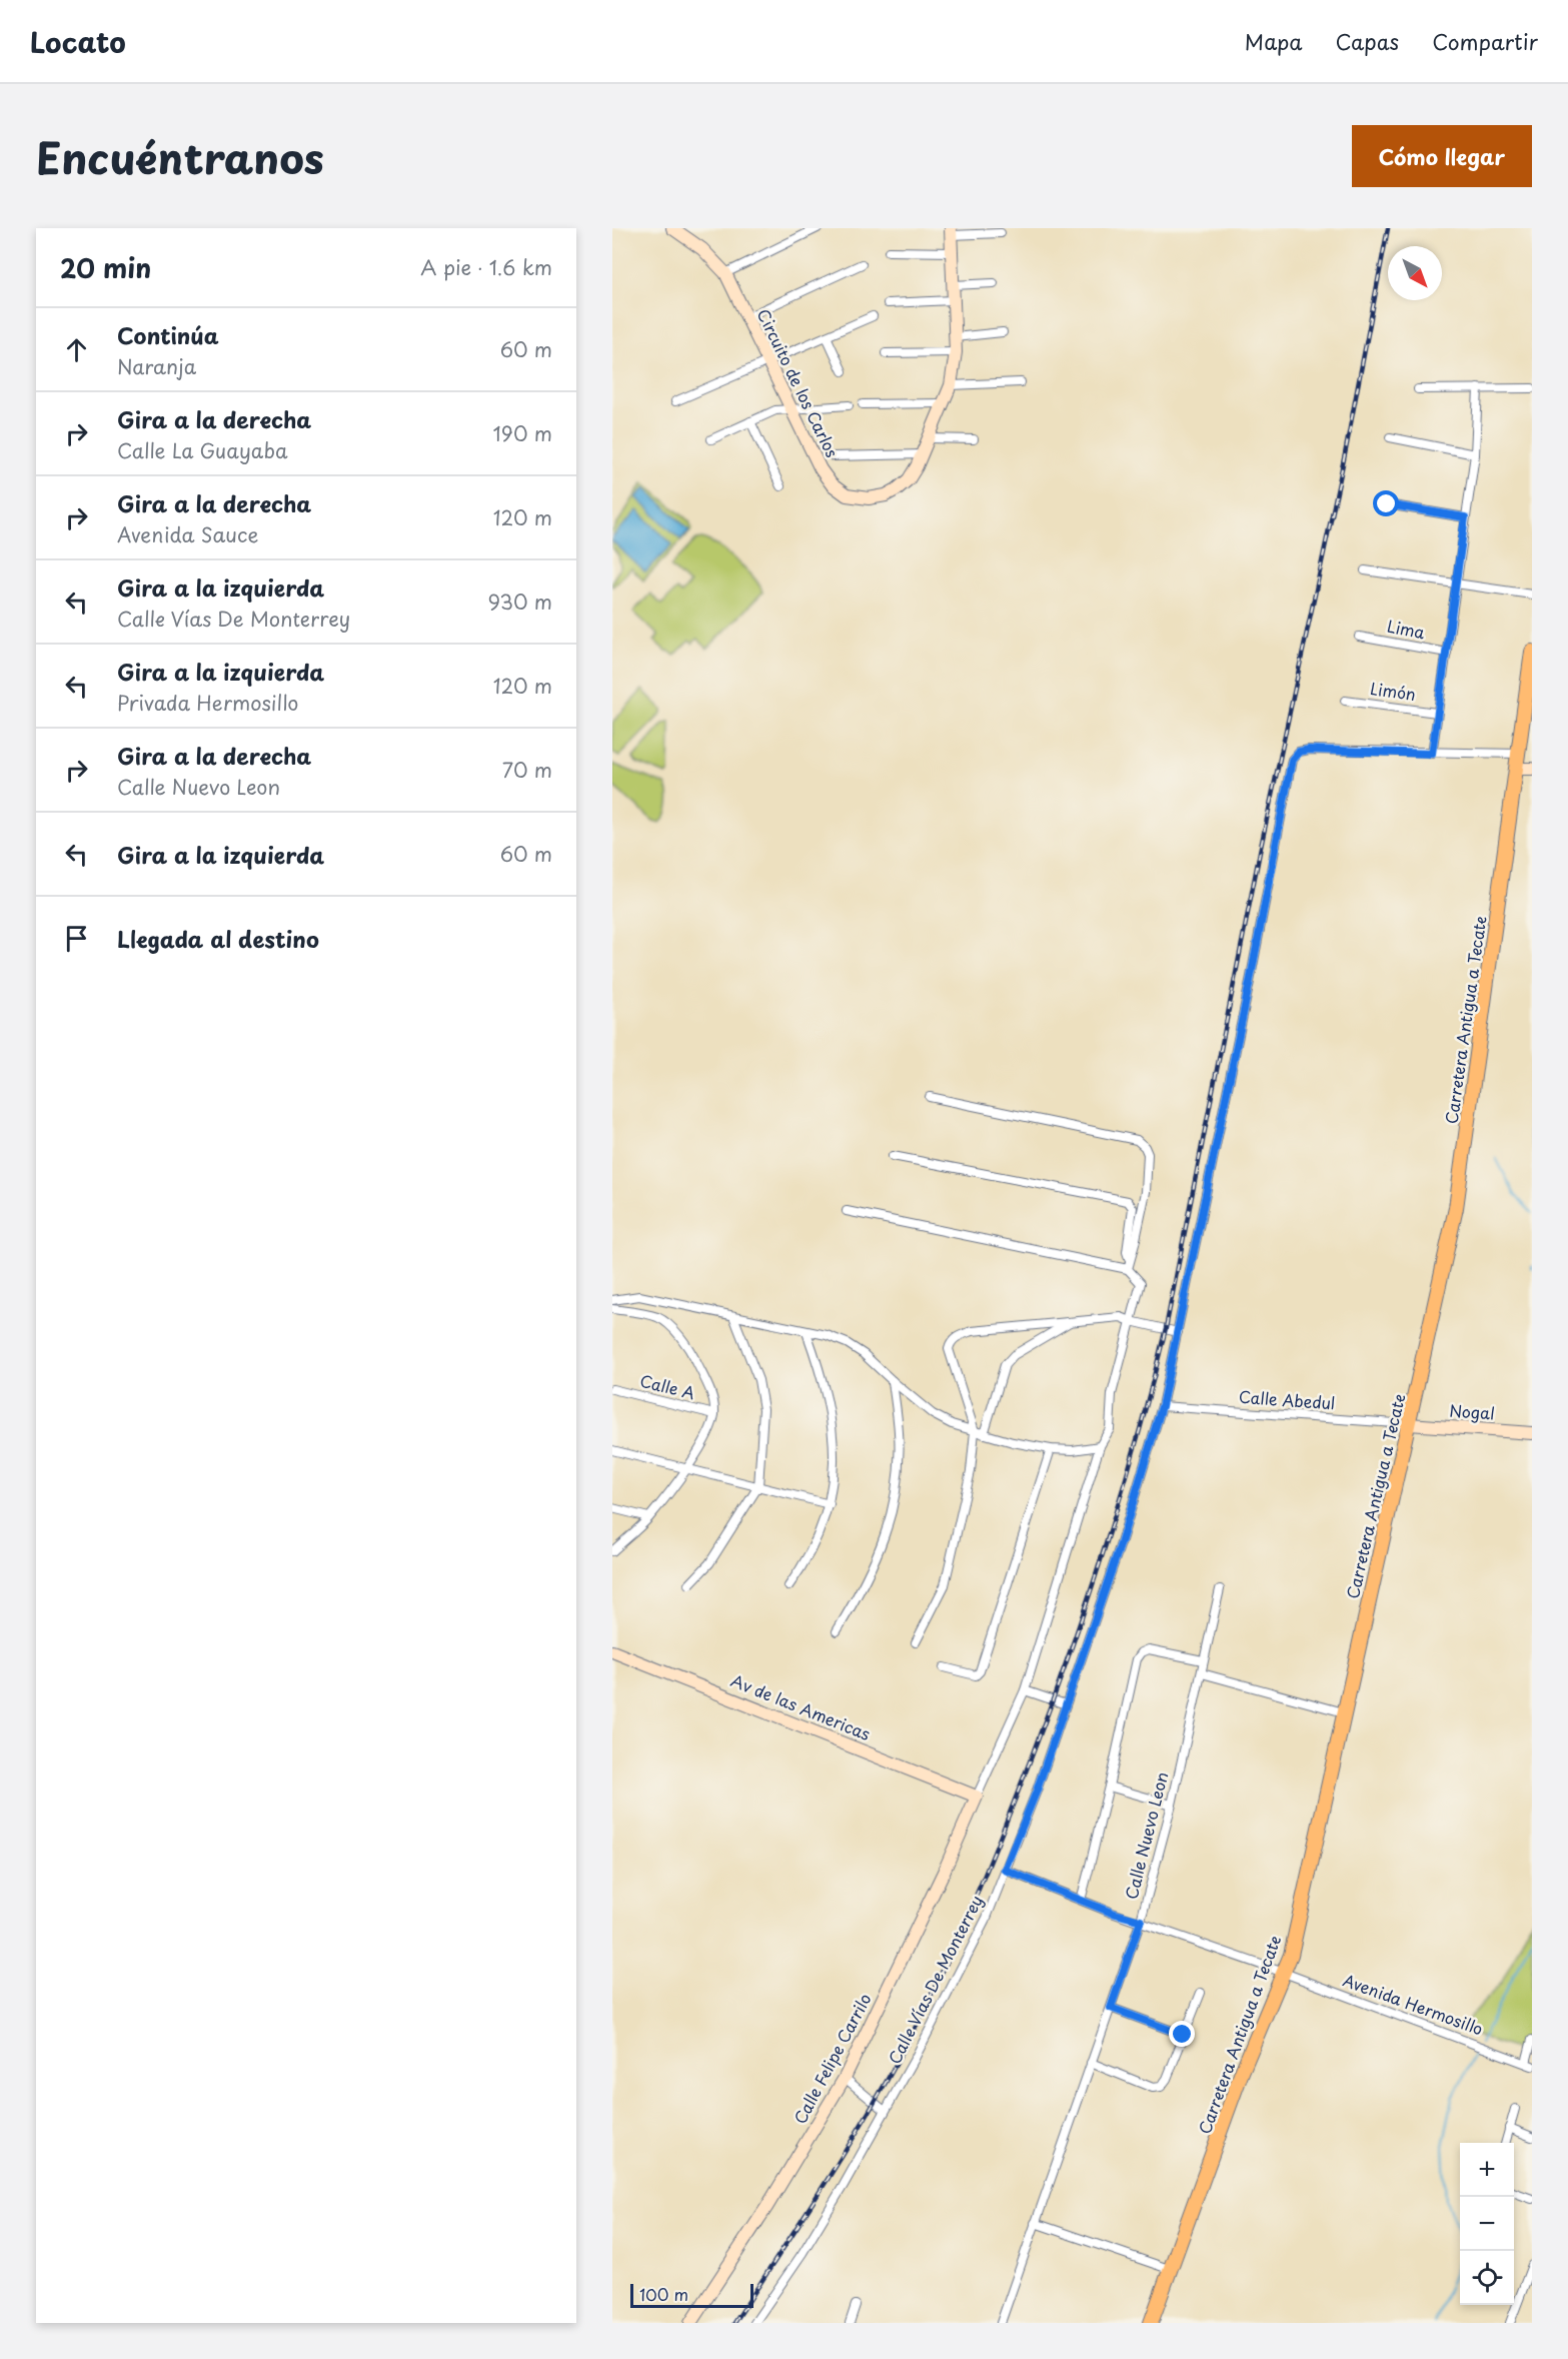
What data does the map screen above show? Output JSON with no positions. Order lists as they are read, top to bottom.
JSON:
{
  "streets": {
    "main road": ["Carretera Antigua a Tecate"],
    "street": [
      "Circuito de los Carlos",
      "Lima",
      "Limón",
      "Calle A",
      "Calle Abedul",
      "Nogal",
      "Av de las Americas",
      "Calle Nuevo Leon",
      "Calle Vías De Monterrey",
      "Avenida Hermosillo",
      "Calle Felipe Carrilo"
    ]
  },
  "crossings": [
    ["Carretera Antigua a Tecate", "Calle Abedul"],
    ["Carretera Antigua a Tecate", "Nogal"],
    ["Carretera Antigua a Tecate", "Avenida Hermosillo"],
    ["Calle Abedul", "Nogal"],
    ["Calle Abedul", "Calle Vías De Monterrey"],
    ["Av de las Americas", "Calle Felipe Carrilo"],
    ["Calle Nuevo Leon", "Avenida Hermosillo"],
    ["Calle Vías De Monterrey", "Avenida Hermosillo"]
  ],
  "scale_bar": "100 m",
  "north": "bottom right",
  "page": {
    "header": "Locato",
    "nav": ["Mapa", "Capas", "Compartir"],
    "title": "Encuéntranos",
    "buttons": "Cómo llegar",
    "heading": ["20 min", "A pie · 1.6 km"],
    "list": [
      ["Continúa", "Naranja", "60 m"],
      ["Gira a la derecha", "Calle La Guayaba", "190 m"],
      ["Gira a la derecha", "Avenida Sauce", "120 m"],
      ["Gira a la izquierda", "Calle Vías De Monterrey", "930 m"],
      ["Gira a la izquierda", "Privada Hermosillo", "120 m"],
      ["Gira a la derecha", "Calle Nuevo Leon", "70 m"],
      ["Gira a la izquierda", "60 m"],
      "Llegada al destino"
    ],
    "map_buttons": ["+", "−"],
    "scale": "100 m"
  }
}
